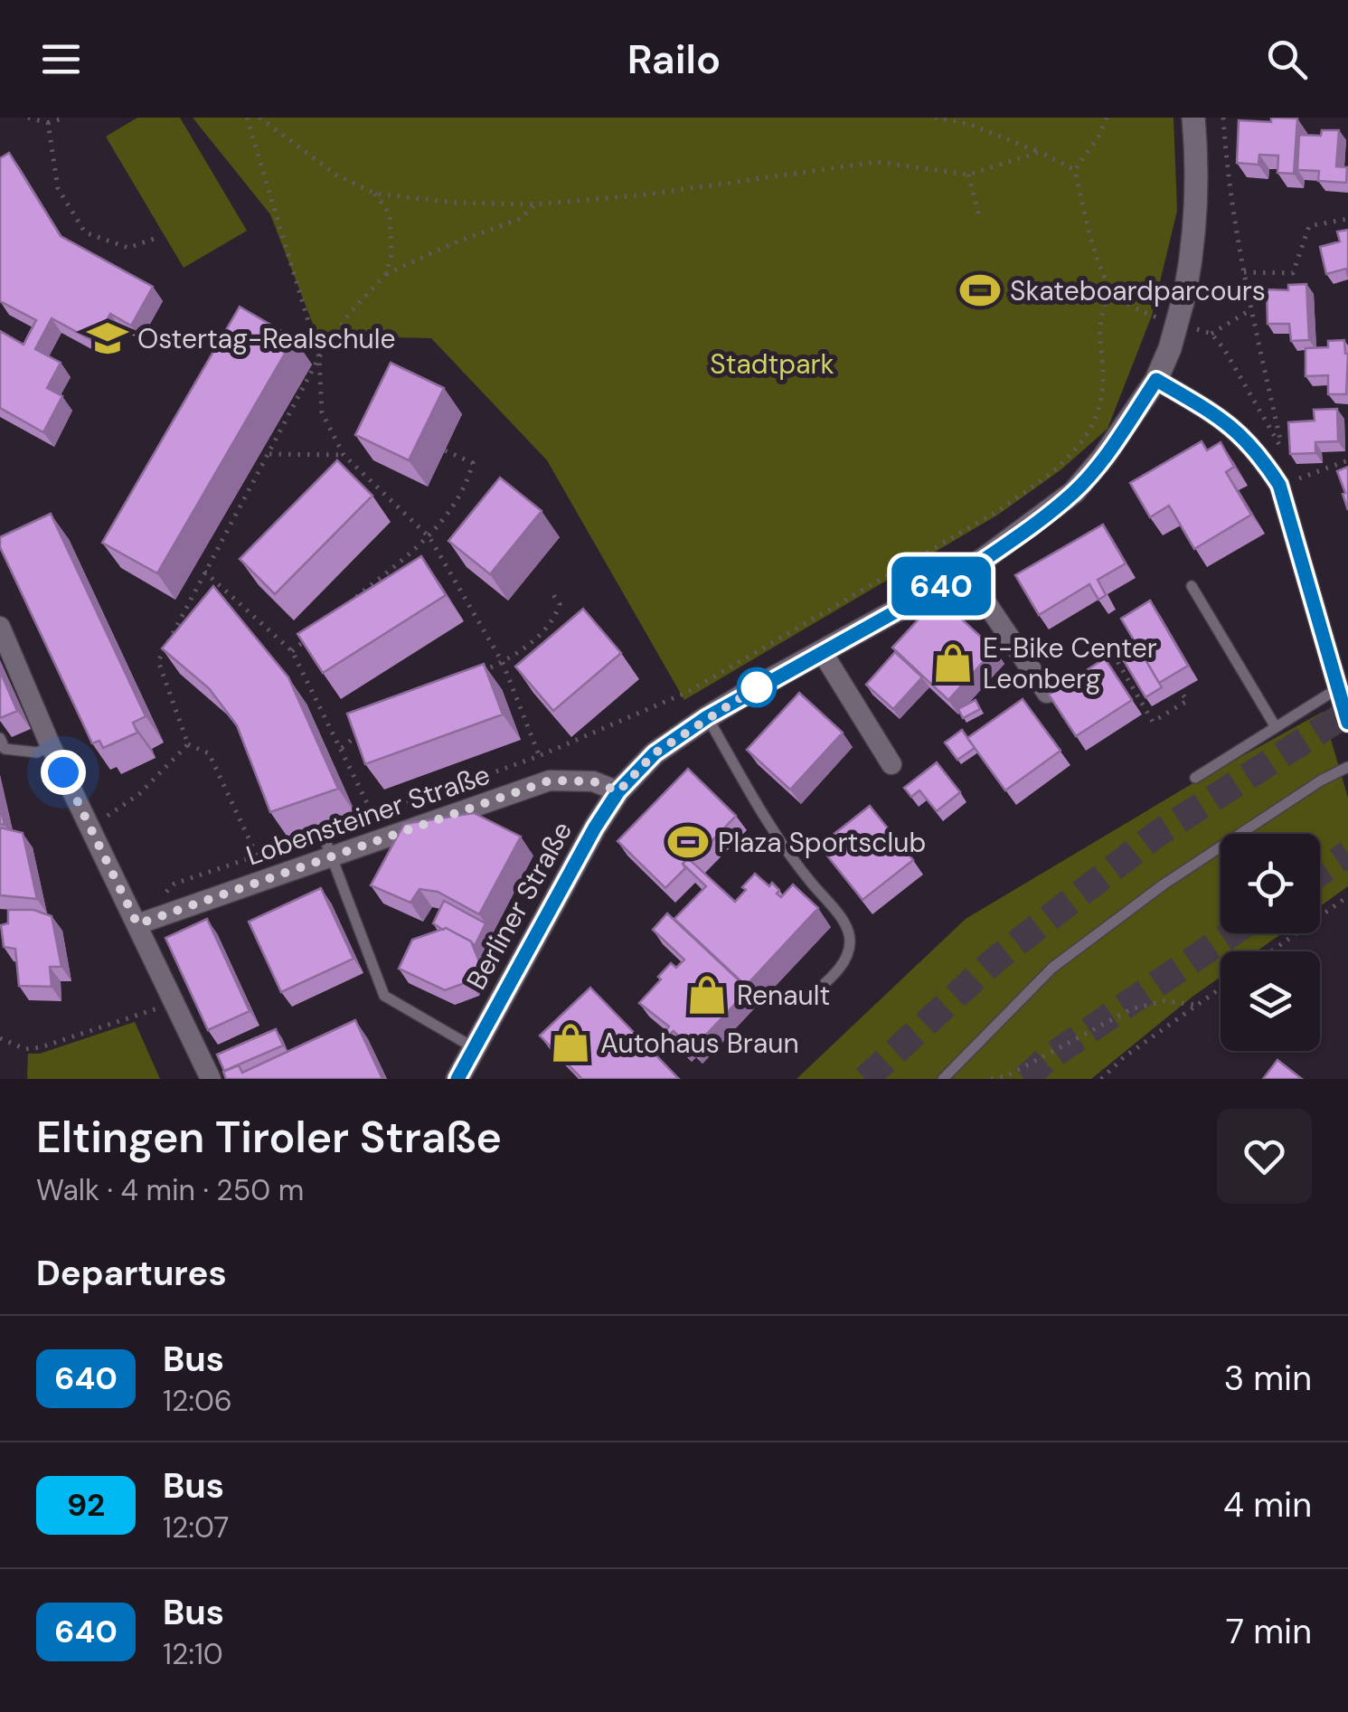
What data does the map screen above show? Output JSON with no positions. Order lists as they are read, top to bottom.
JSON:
{
  "streets": {
    "main road": ["Berliner Straße"],
    "street": ["Lobensteiner Straße"]
  },
  "crossings": [
    ["Lobensteiner Straße", "Berliner Straße"]
  ],
  "parks": ["Stadtpark"],
  "places": {
    "sports": ["Skateboardparcours", "Plaza Sportsclub"],
    "school or university": ["Ostertag-Realschule"],
    "shop": ["E-Bike Center Leonberg", "Renault", "Autohaus Braun"]
  },
  "lines": ["bus line 640"],
  "page": {
    "header": "Railo",
    "on_map": "640",
    "heading": [
      ["Eltingen Tiroler Straße", "Walk · 4 min · 250 m"],
      "Departures"
    ],
    "list": [
      {
        "mark": "640",
        "name": "Bus",
        "note": "12:06",
        "value": "3 min"
      },
      {
        "mark": "92",
        "name": "Bus",
        "note": "12:07",
        "value": "4 min"
      },
      {
        "mark": "640",
        "name": "Bus",
        "note": "12:10",
        "value": "7 min"
      }
    ]
  }
}
